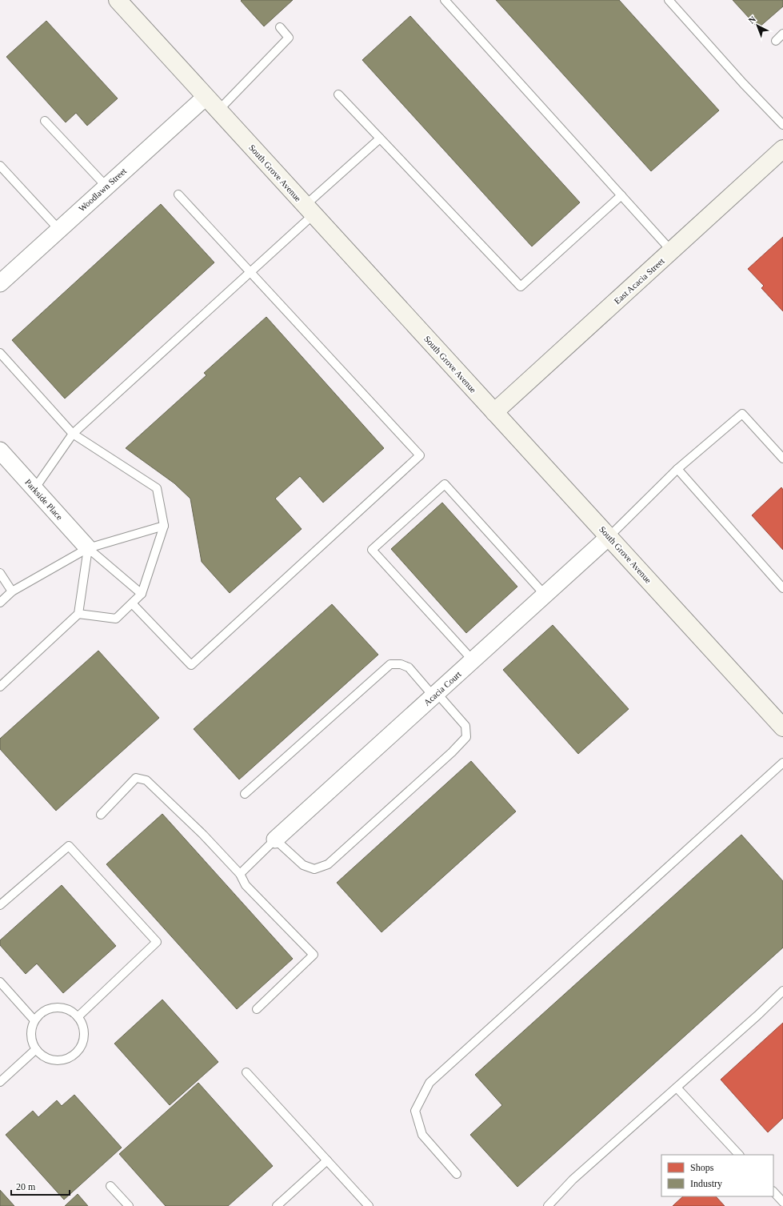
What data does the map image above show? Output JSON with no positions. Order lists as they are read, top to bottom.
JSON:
{
  "streets": {
    "main road": ["South Grove Avenue", "East Acacia Street"],
    "street": ["Woodlawn Street", "Parkside Place", "Acacia Court"]
  },
  "crossings": [
    ["South Grove Avenue", "Woodlawn Street"],
    ["South Grove Avenue", "East Acacia Street"],
    ["South Grove Avenue", "Acacia Court"]
  ],
  "legend": ["Shops", "Industry"],
  "scale_bar": "20 m",
  "north": "top left"
}
